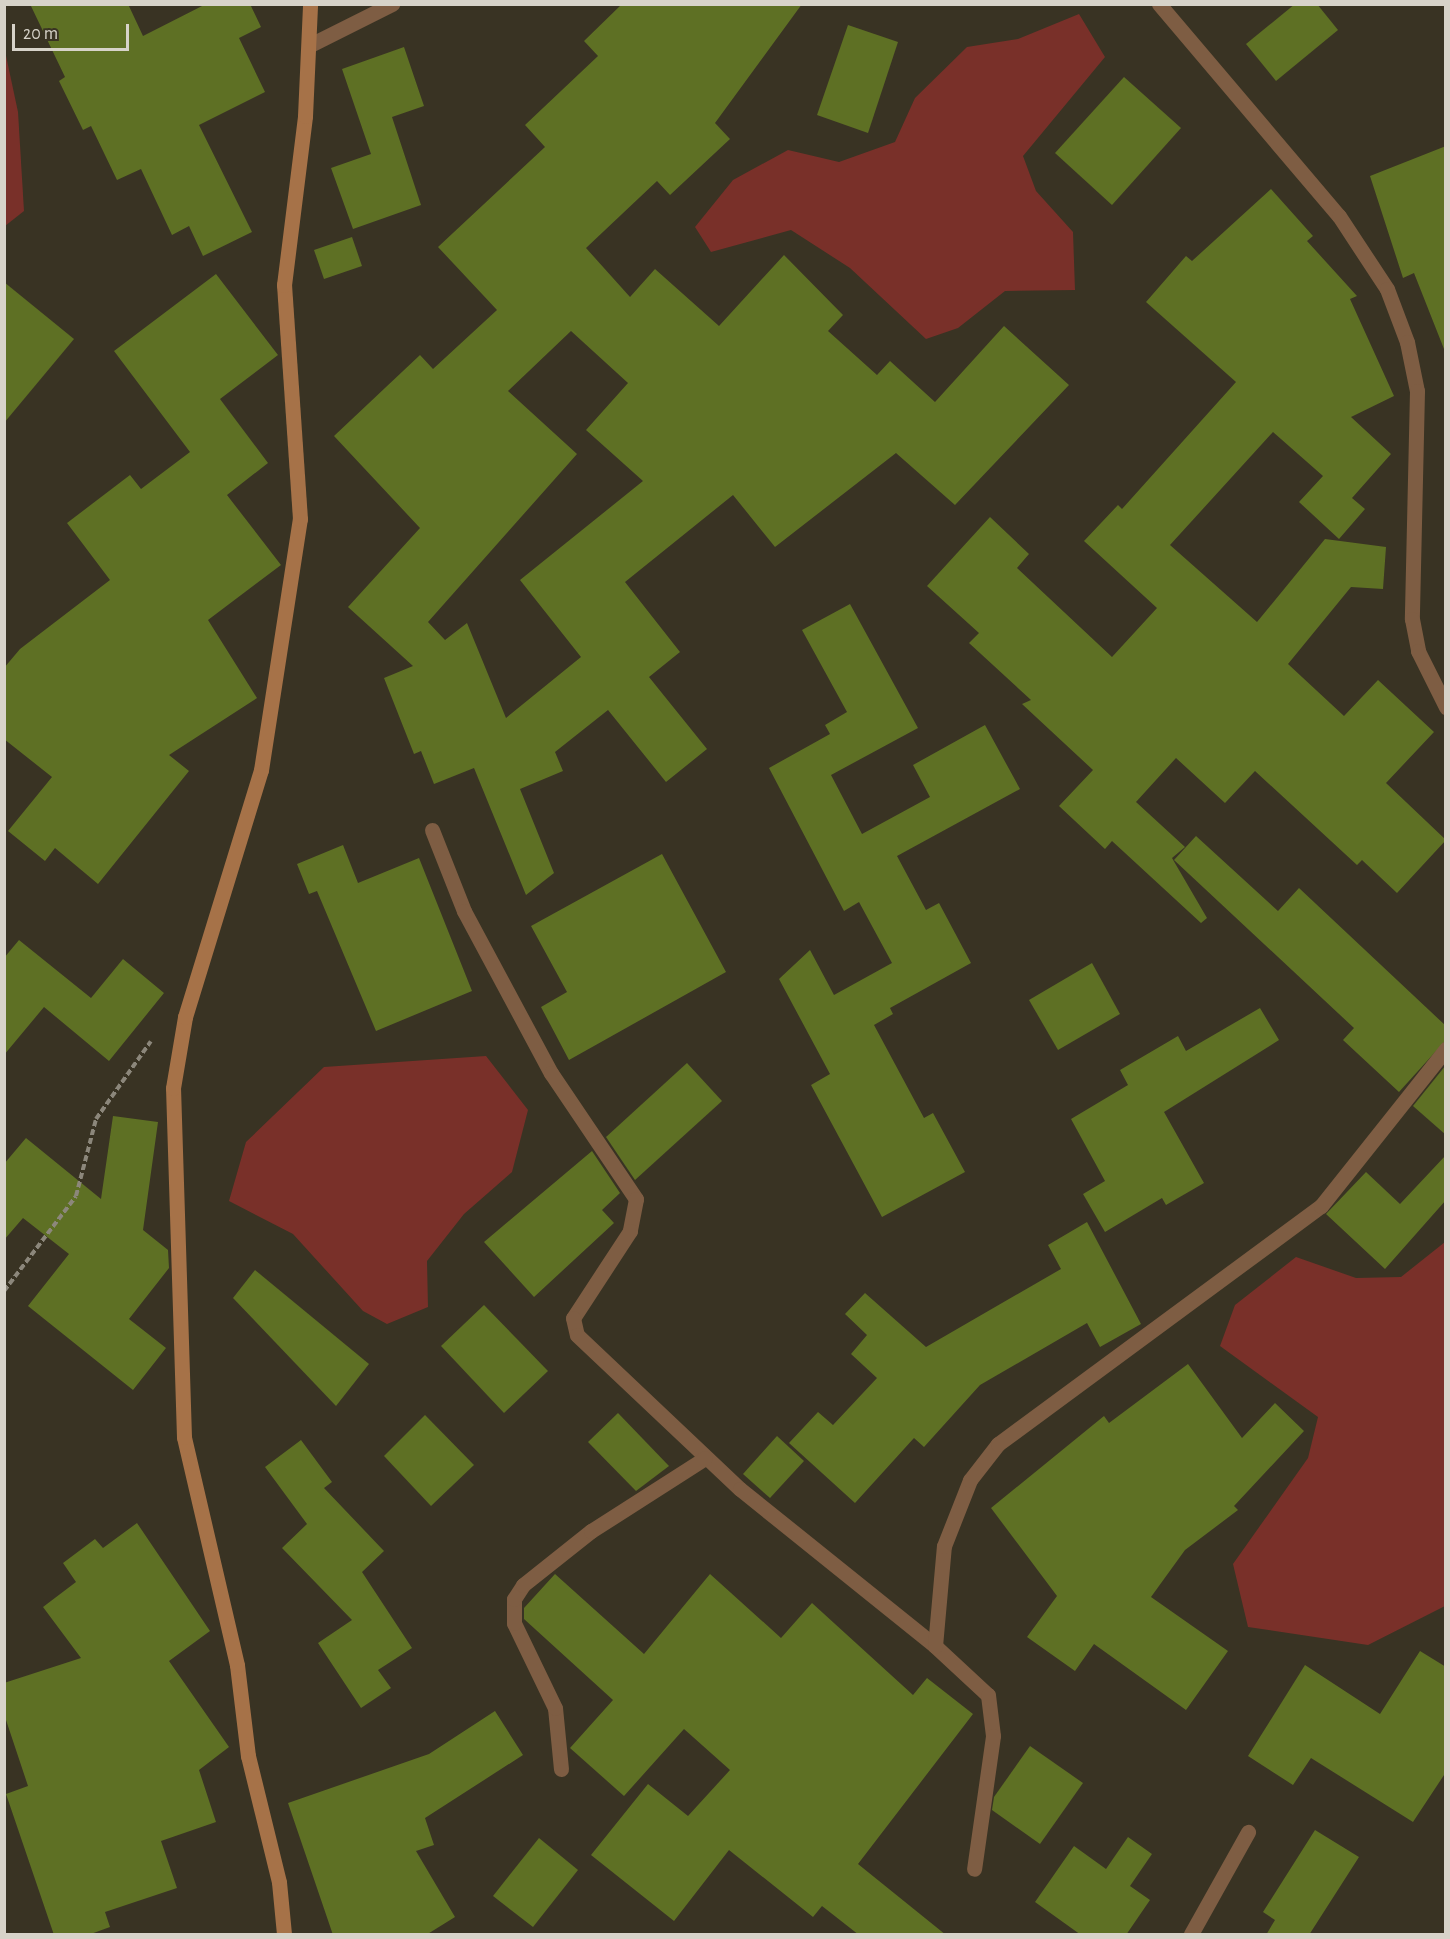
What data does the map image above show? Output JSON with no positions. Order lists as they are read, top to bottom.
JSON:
{
  "scale_bar": "20 m"
}
